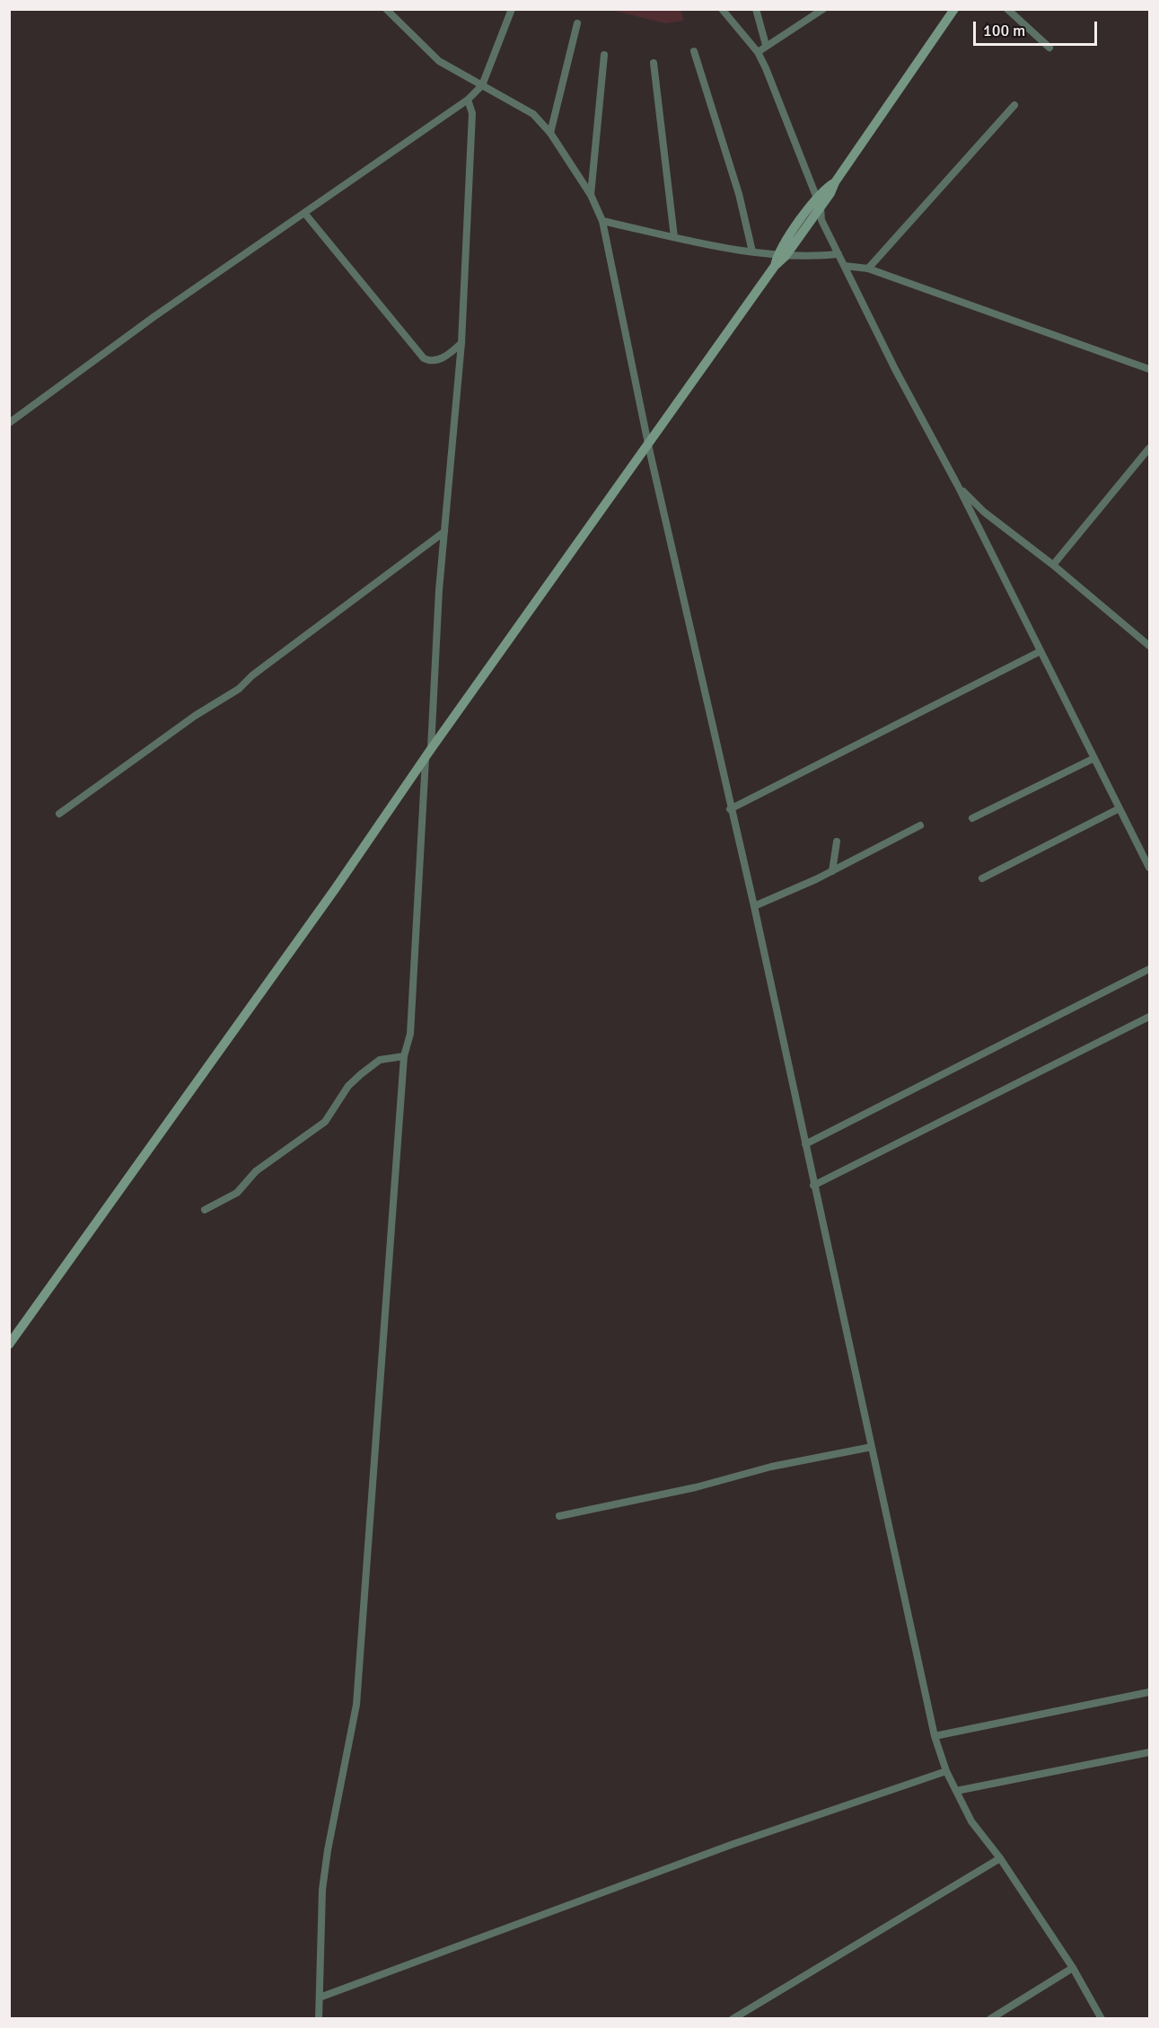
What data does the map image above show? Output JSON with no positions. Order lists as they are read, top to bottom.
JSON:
{
  "scale_bar": "100 m"
}
